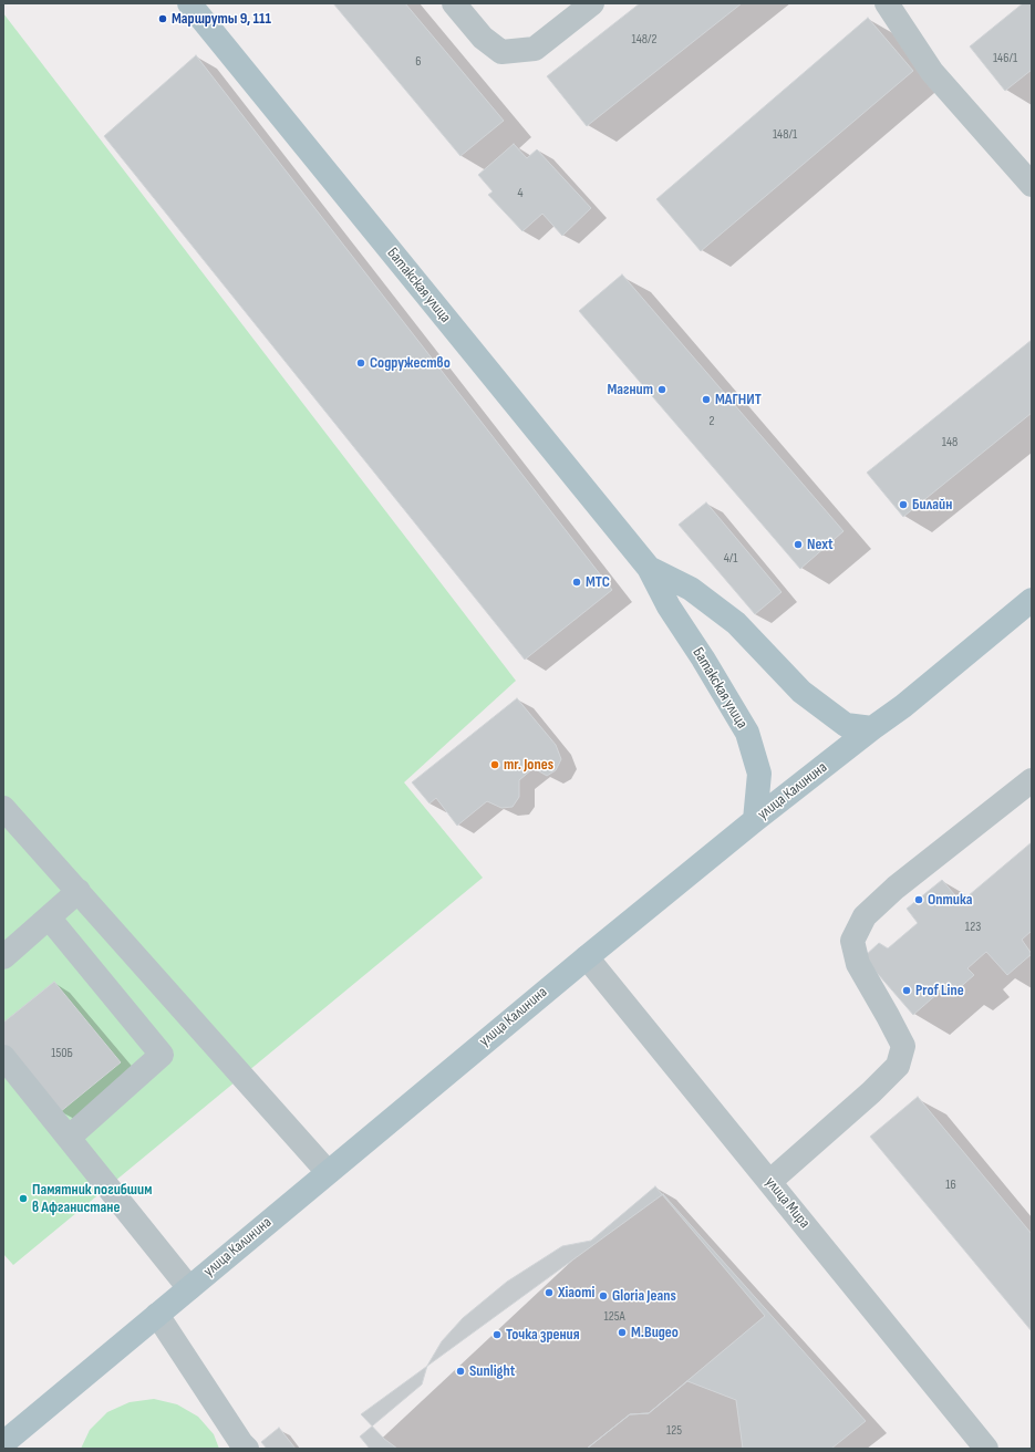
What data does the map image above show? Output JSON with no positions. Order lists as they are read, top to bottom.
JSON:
{
  "streets": {
    "main road": ["Батакская улица", "улица Калинина"],
    "street": ["улица Мира"]
  },
  "crossings": [
    ["Батакская улица", "улица Калинина"],
    ["улица Калинина", "улица Мира"]
  ],
  "places": [
    "Маршруты 9, 111",
    "Содружество",
    "Магнит",
    "МАГНИТ",
    "Билайн",
    "Next",
    "МТС",
    "mr. Jones",
    "Оптика",
    "Prof Line",
    "Памятник погибшим в Афганистане",
    "Xiaomi",
    "Gloria Jeans",
    "М.Видео",
    "Точка зрения",
    "Sunlight"
  ],
  "house_numbers": [
    "148/2",
    "146/1",
    "6",
    "148/1",
    "4",
    "2",
    "148",
    "4/1",
    "123",
    "150Б",
    "16",
    "125А",
    "125"
  ]
}
